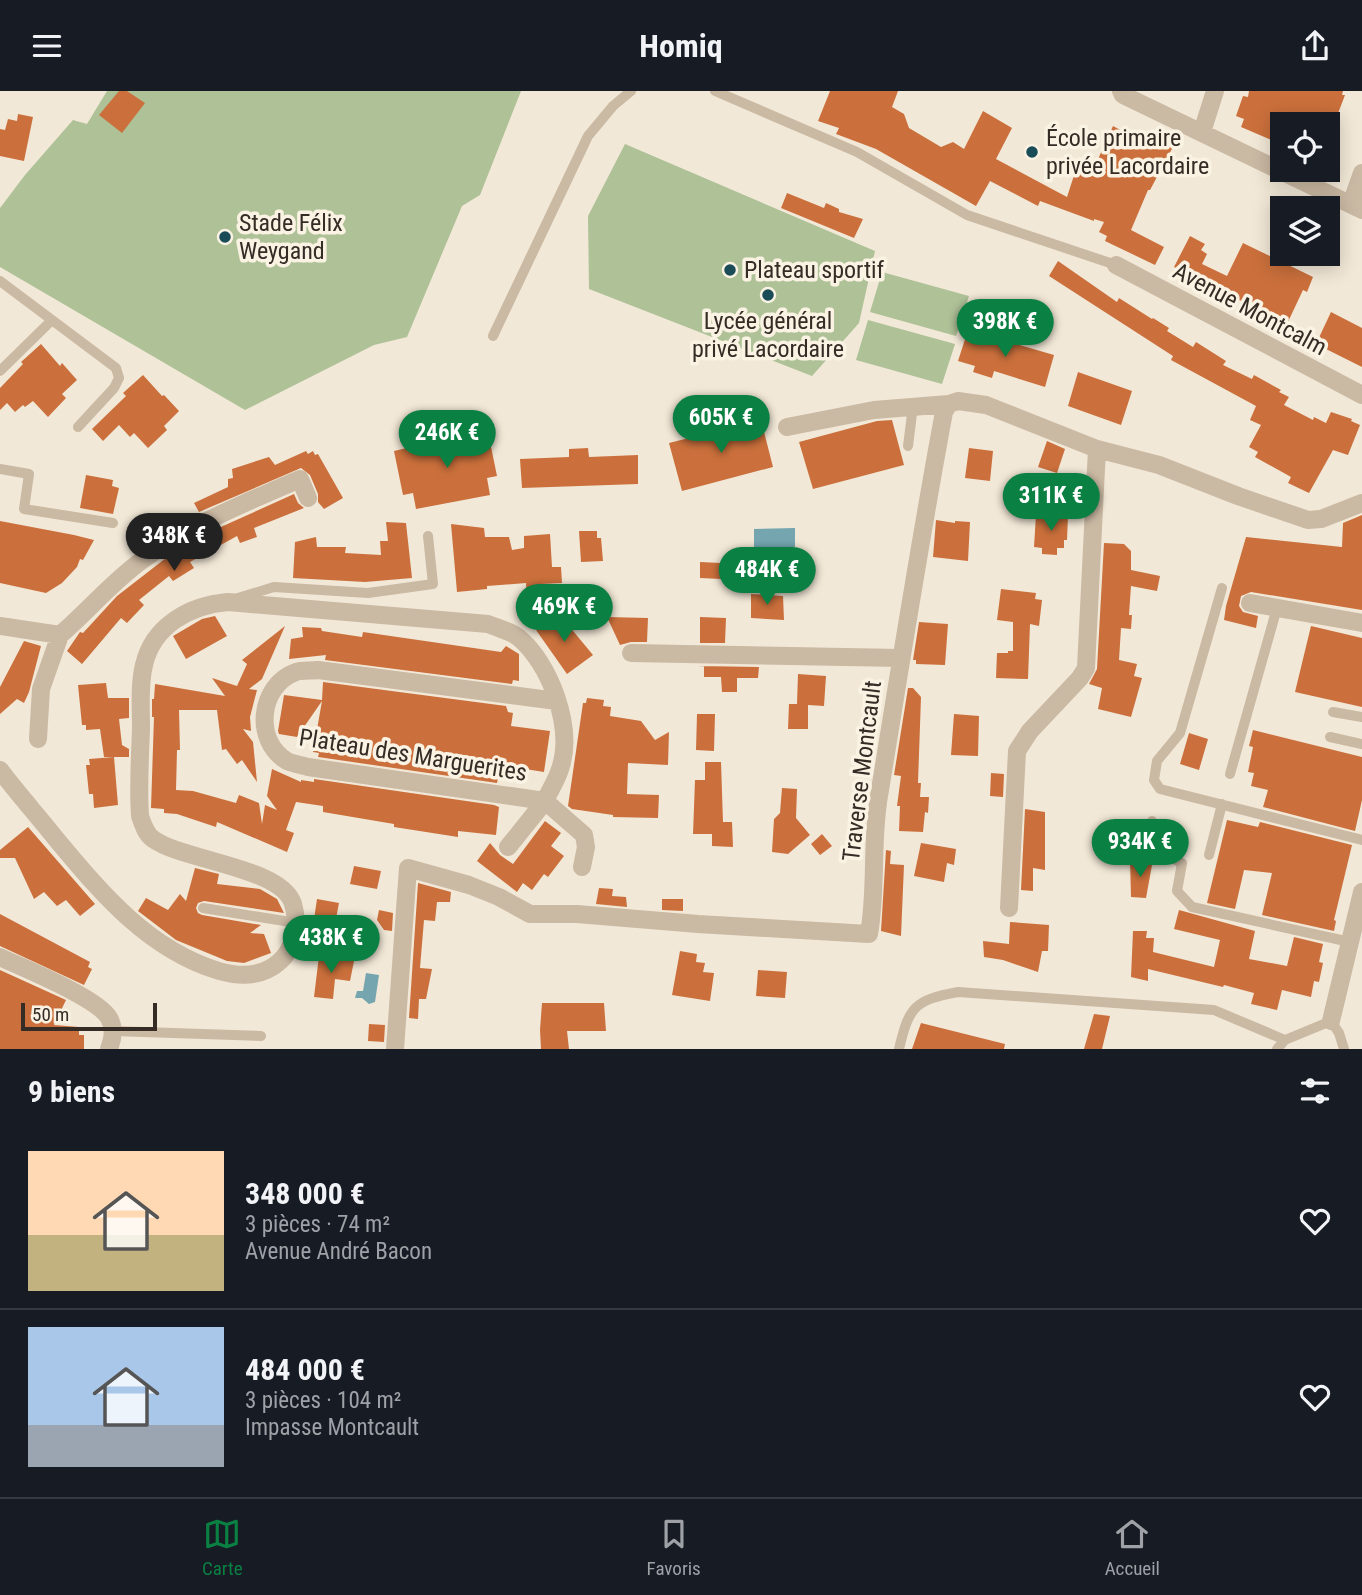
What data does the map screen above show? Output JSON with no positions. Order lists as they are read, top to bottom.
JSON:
{
  "streets": {
    "street": ["Avenue Montcalm", "Plateau des Marguerites", "Traverse Montcault"]
  },
  "places": [
    "École primaire privée Lacordaire",
    "Stade Félix Weygand",
    "Plateau sportif",
    "Lycée général privé Lacordaire"
  ],
  "scale_bar": "50 m",
  "page": {
    "header": "Homiq",
    "price": [
      "398K €",
      "605K €",
      "246K €",
      "311K €",
      "348K €",
      "484K €",
      "469K €",
      "934K €",
      "438K €"
    ],
    "scale": "50 m",
    "heading": "9 biens",
    "list": [
      {
        "name": "348 000 €",
        "note": "3 pièces · 74 m² · Avenue André Bacon"
      },
      {
        "name": "484 000 €",
        "note": "3 pièces · 104 m² · Impasse Montcault"
      }
    ],
    "tabs": ["Carte", "Favoris", "Accueil"]
  }
}
